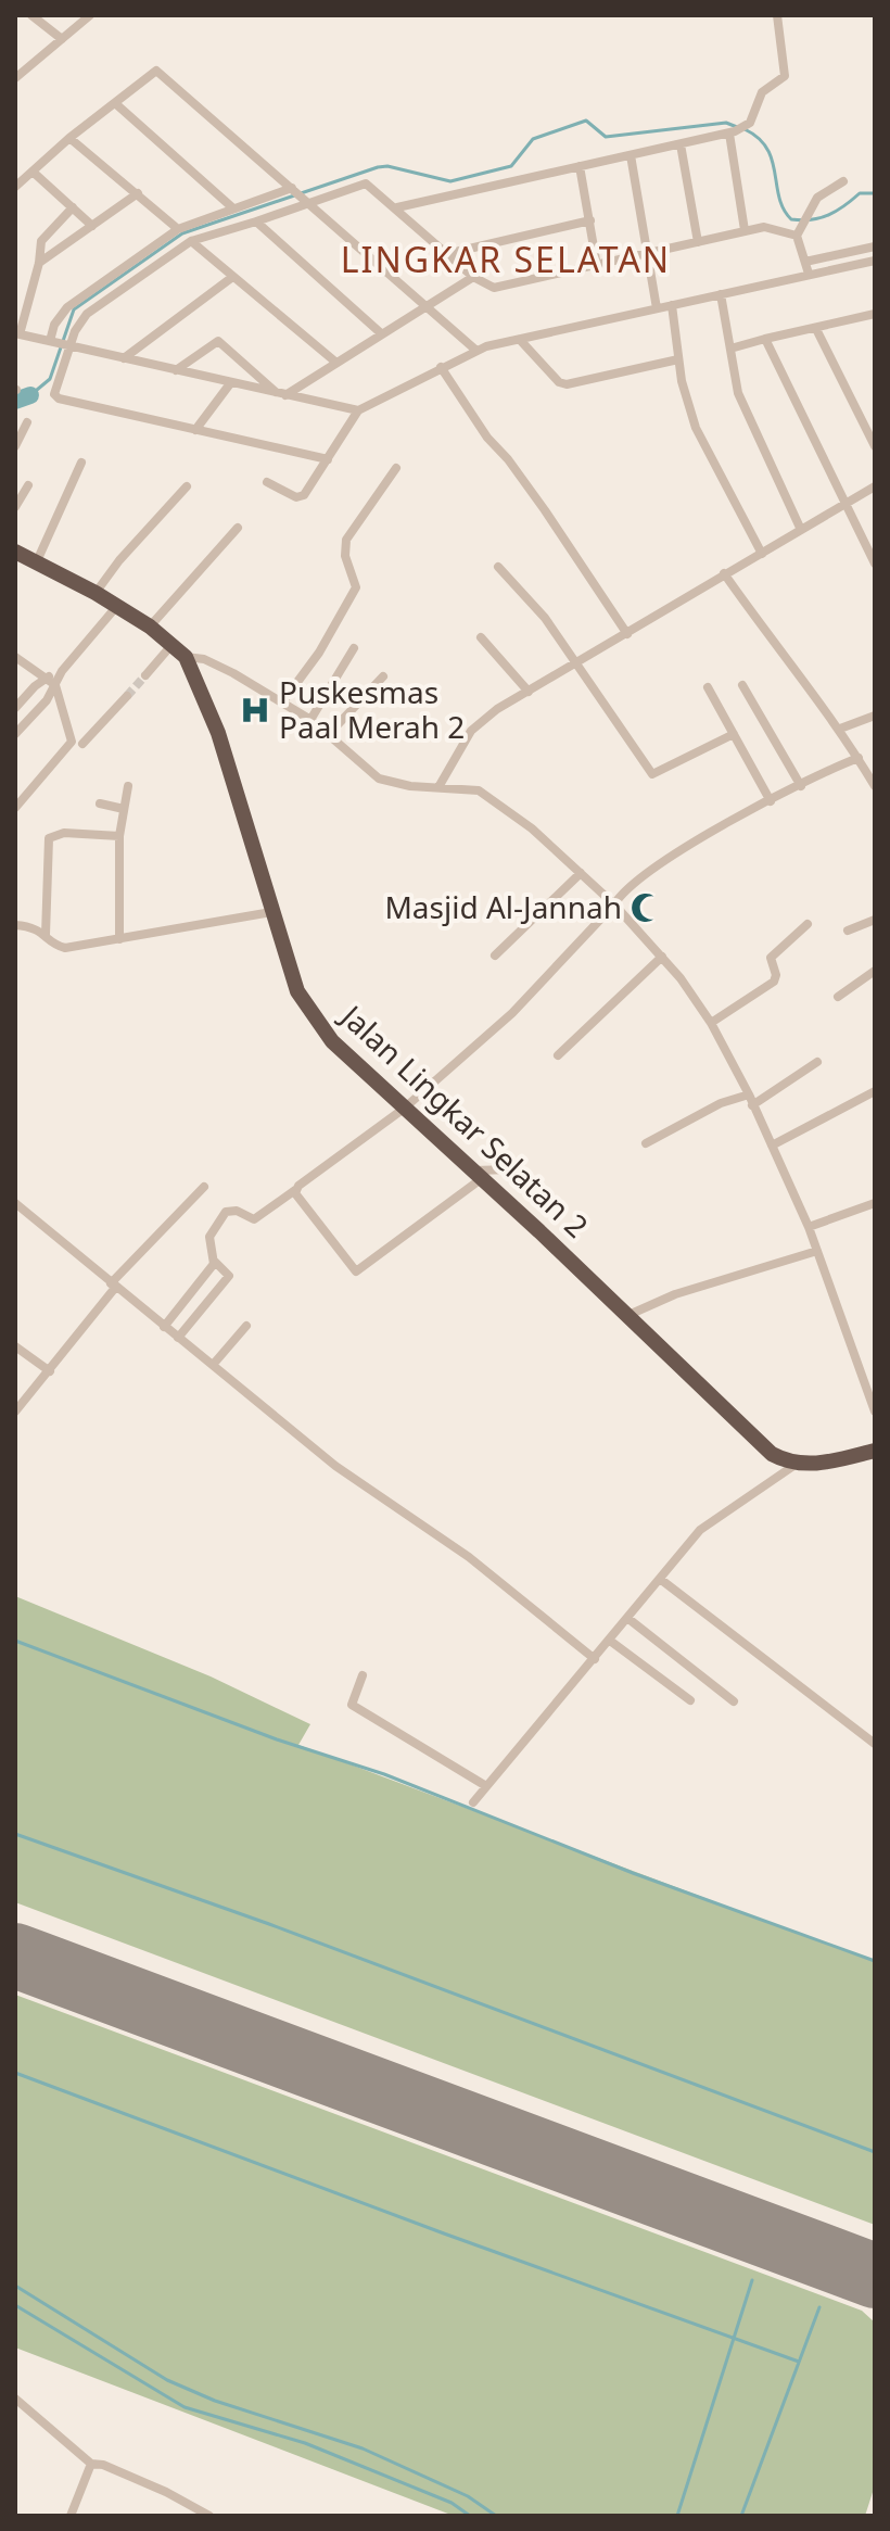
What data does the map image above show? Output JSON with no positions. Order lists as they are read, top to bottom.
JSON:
{
  "streets": {
    "highway": ["Jalan Lingkar Selatan 2"]
  },
  "districts": ["LINGKAR SELATAN"],
  "places": {
    "hospital": ["Puskesmas Paal Merah 2"],
    "mosque": ["Masjid Al-Jannah"]
  }
}
